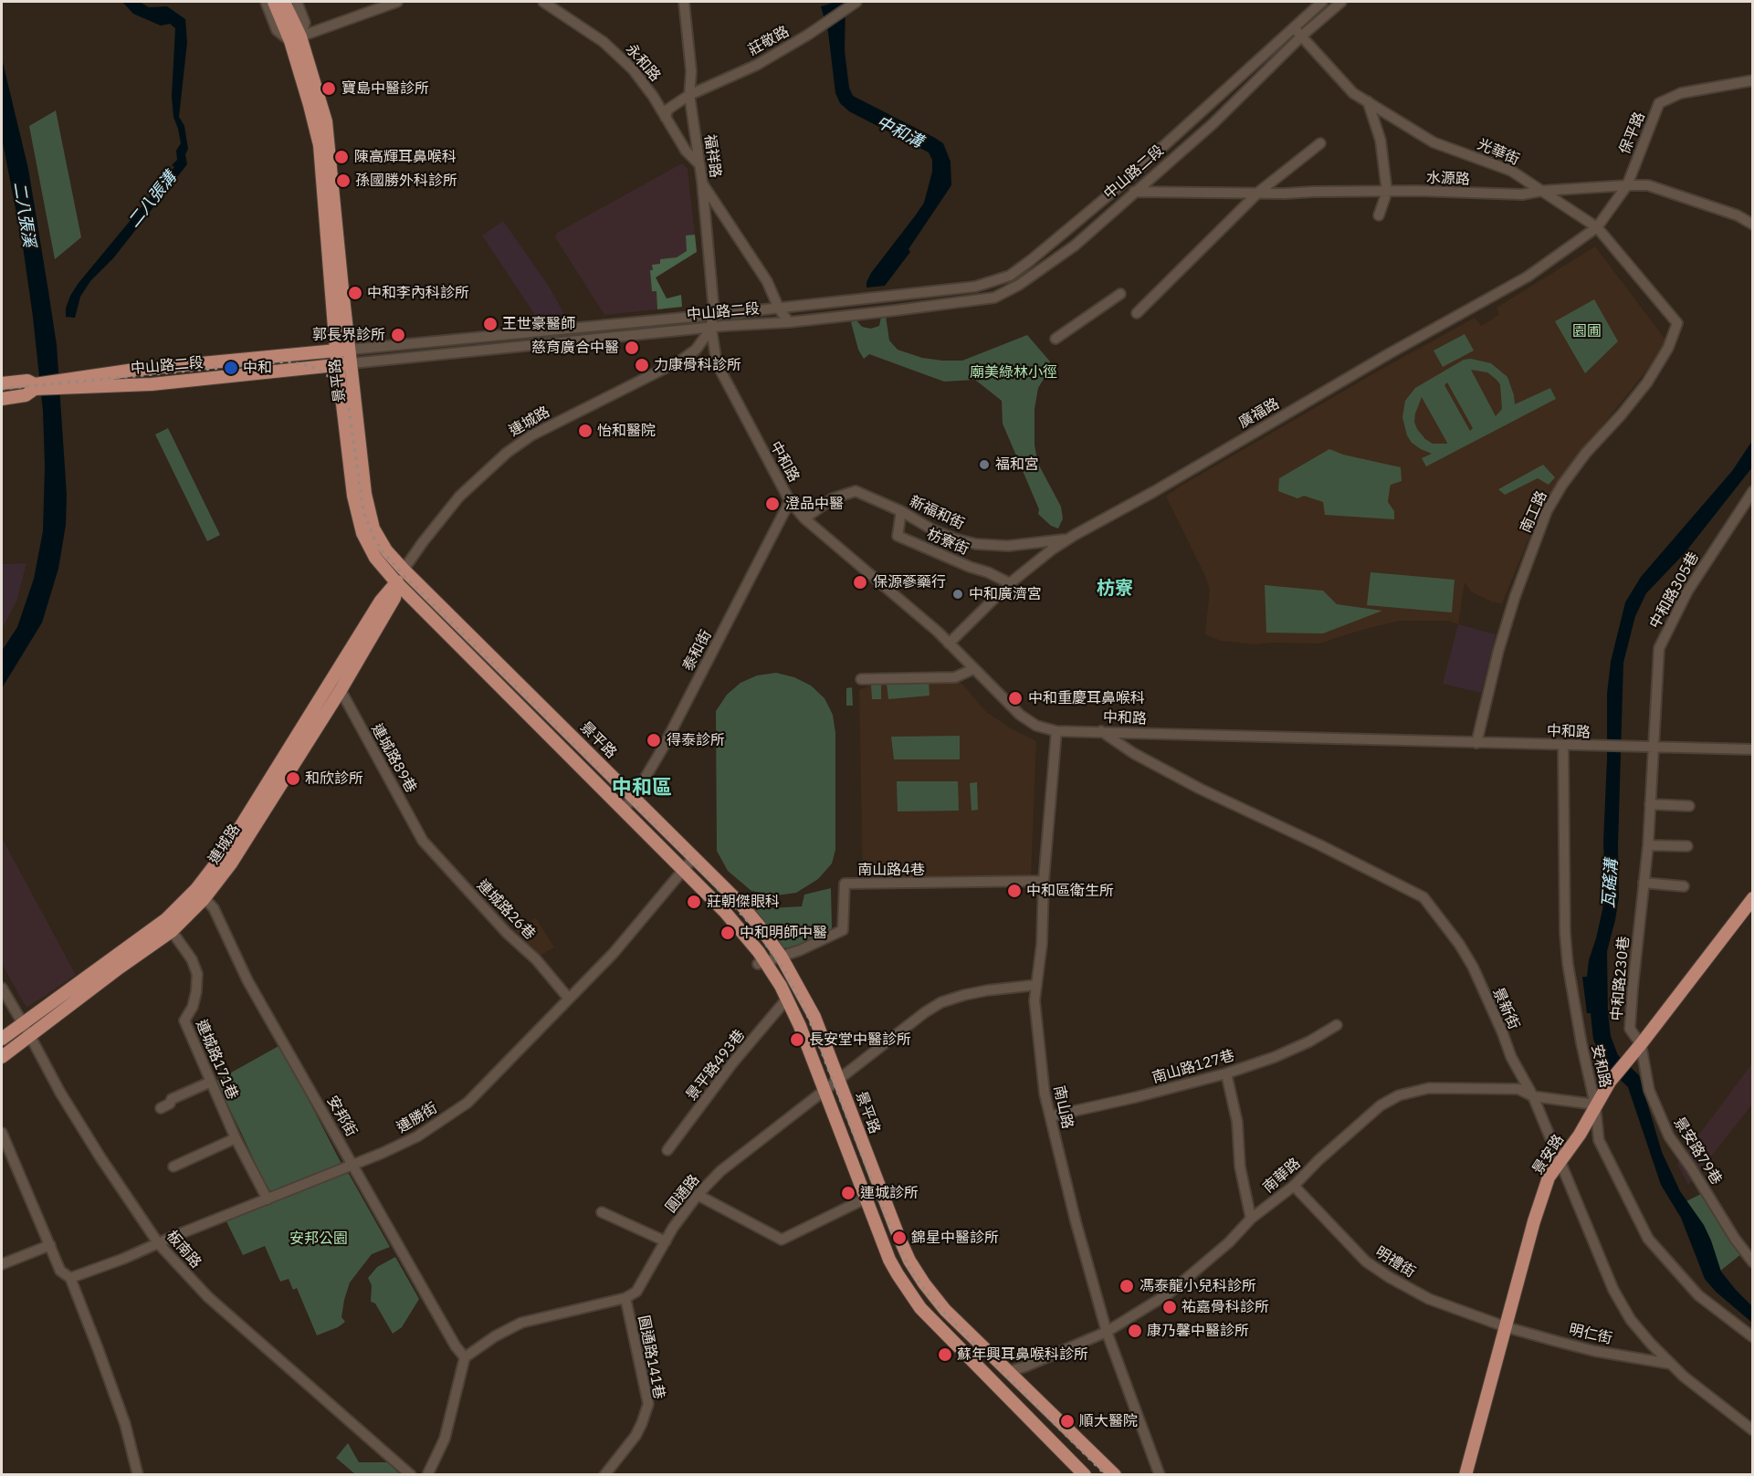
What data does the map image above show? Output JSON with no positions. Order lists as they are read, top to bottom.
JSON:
{
  "streets": {
    "main road": [
      "中山路二段",
      "景平路",
      "連城路",
      "景安路"
    ],
    "street": [
      "莊敬路",
      "永和路",
      "保平路",
      "光華街",
      "福祥路",
      "水源路",
      "廣福路",
      "中和路",
      "南工路",
      "新福和街",
      "枋寮街",
      "中和路305巷",
      "泰和街",
      "連城路89巷",
      "南山路4巷",
      "連城路26巷",
      "中和路230巷",
      "景新街",
      "連城路171巷",
      "景平路493巷",
      "安和路",
      "南山路127巷",
      "南山路",
      "安邦街",
      "連勝街",
      "景安路79巷",
      "南華路",
      "圓通路",
      "板南路",
      "明禮街",
      "明仁街",
      "圓通路141巷"
    ]
  },
  "crossings": [
    ["莊敬路", "永和路"],
    ["莊敬路", "福祥路"],
    ["永和路", "福祥路"],
    ["保平路", "光華街"],
    ["保平路", "水源路"],
    ["保平路", "廣福路"],
    ["光華街", "中山路二段"],
    ["光華街", "水源路"],
    ["光華街", "廣福路"],
    ["光華街", "南工路"],
    ["福祥路", "中山路二段"],
    ["福祥路", "中和路"],
    ["中山路二段", "水源路"],
    ["中山路二段", "景平路"],
    ["中山路二段", "連城路"],
    ["中山路二段", "中和路"],
    ["景平路", "連城路"],
    ["景平路", "泰和街"],
    ["景平路", "南山路4巷"],
    ["景平路", "景平路493巷"],
    ["景平路", "連勝街"],
    ["景平路", "南華路"],
    ["景平路", "圓通路"],
    ["廣福路", "中和路"],
    ["廣福路", "新福和街"],
    ["廣福路", "枋寮街"],
    ["連城路", "中和路"],
    ["連城路", "連城路89巷"],
    ["連城路", "連城路171巷"],
    ["連城路", "安邦街"],
    ["連城路", "板南路"],
    ["中和路", "南工路"],
    ["中和路", "新福和街"],
    ["中和路", "中和路305巷"],
    ["中和路", "泰和街"],
    ["中和路", "中和路230巷"],
    ["中和路", "景新街"],
    ["中和路", "安和路"],
    ["中和路", "南山路"],
    ["新福和街", "枋寮街"],
    ["中和路305巷", "中和路230巷"],
    ["連城路89巷", "連城路26巷"],
    ["南山路4巷", "南山路"],
    ["連城路26巷", "連勝街"],
    ["中和路230巷", "景安路79巷"],
    ["中和路230巷", "景安路"],
    ["景新街", "景安路"],
    ["景新街", "南華路"],
    ["景新街", "明仁街"],
    ["連城路171巷", "連勝街"],
    ["安和路", "景安路"],
    ["安和路", "南華路"],
    ["南山路127巷", "南山路"],
    ["南山路", "南華路"],
    ["南山路", "圓通路"],
    ["安邦街", "連勝街"],
    ["連勝街", "板南路"],
    ["景安路79巷", "景安路"],
    ["景安路", "南華路"],
    ["景安路", "明禮街"],
    ["景安路", "明仁街"],
    ["南華路", "明禮街"],
    ["圓通路", "圓通路141巷"],
    ["明禮街", "明仁街"]
  ],
  "districts": ["枋寮", "中和區"],
  "water": [
    "中和溝",
    "二八張溝",
    "二八張溪",
    "瓦磘溝"
  ],
  "parks": ["園圃", "廟美綠林小徑", "安邦公園"],
  "places": [
    "寶島中醫診所",
    "陳高輝耳鼻喉科",
    "孫國勝外科診所",
    "中和李內科診所",
    "王世豪醫師",
    "郭長界診所",
    "慈育廣合中醫",
    "力康骨科診所",
    "中和",
    "怡和醫院",
    "福和宮",
    "澄品中醫",
    "保源蔘藥行",
    "中和廣濟宮",
    "中和重慶耳鼻喉科",
    "得泰診所",
    "和欣診所",
    "中和區衛生所",
    "莊朝傑眼科",
    "中和明師中醫",
    "長安堂中醫診所",
    "連城診所",
    "錦星中醫診所",
    "馮泰龍小兒科診所",
    "祐嘉骨科診所",
    "康乃馨中醫診所",
    "蘇年興耳鼻喉科診所",
    "順大醫院"
  ]
}
